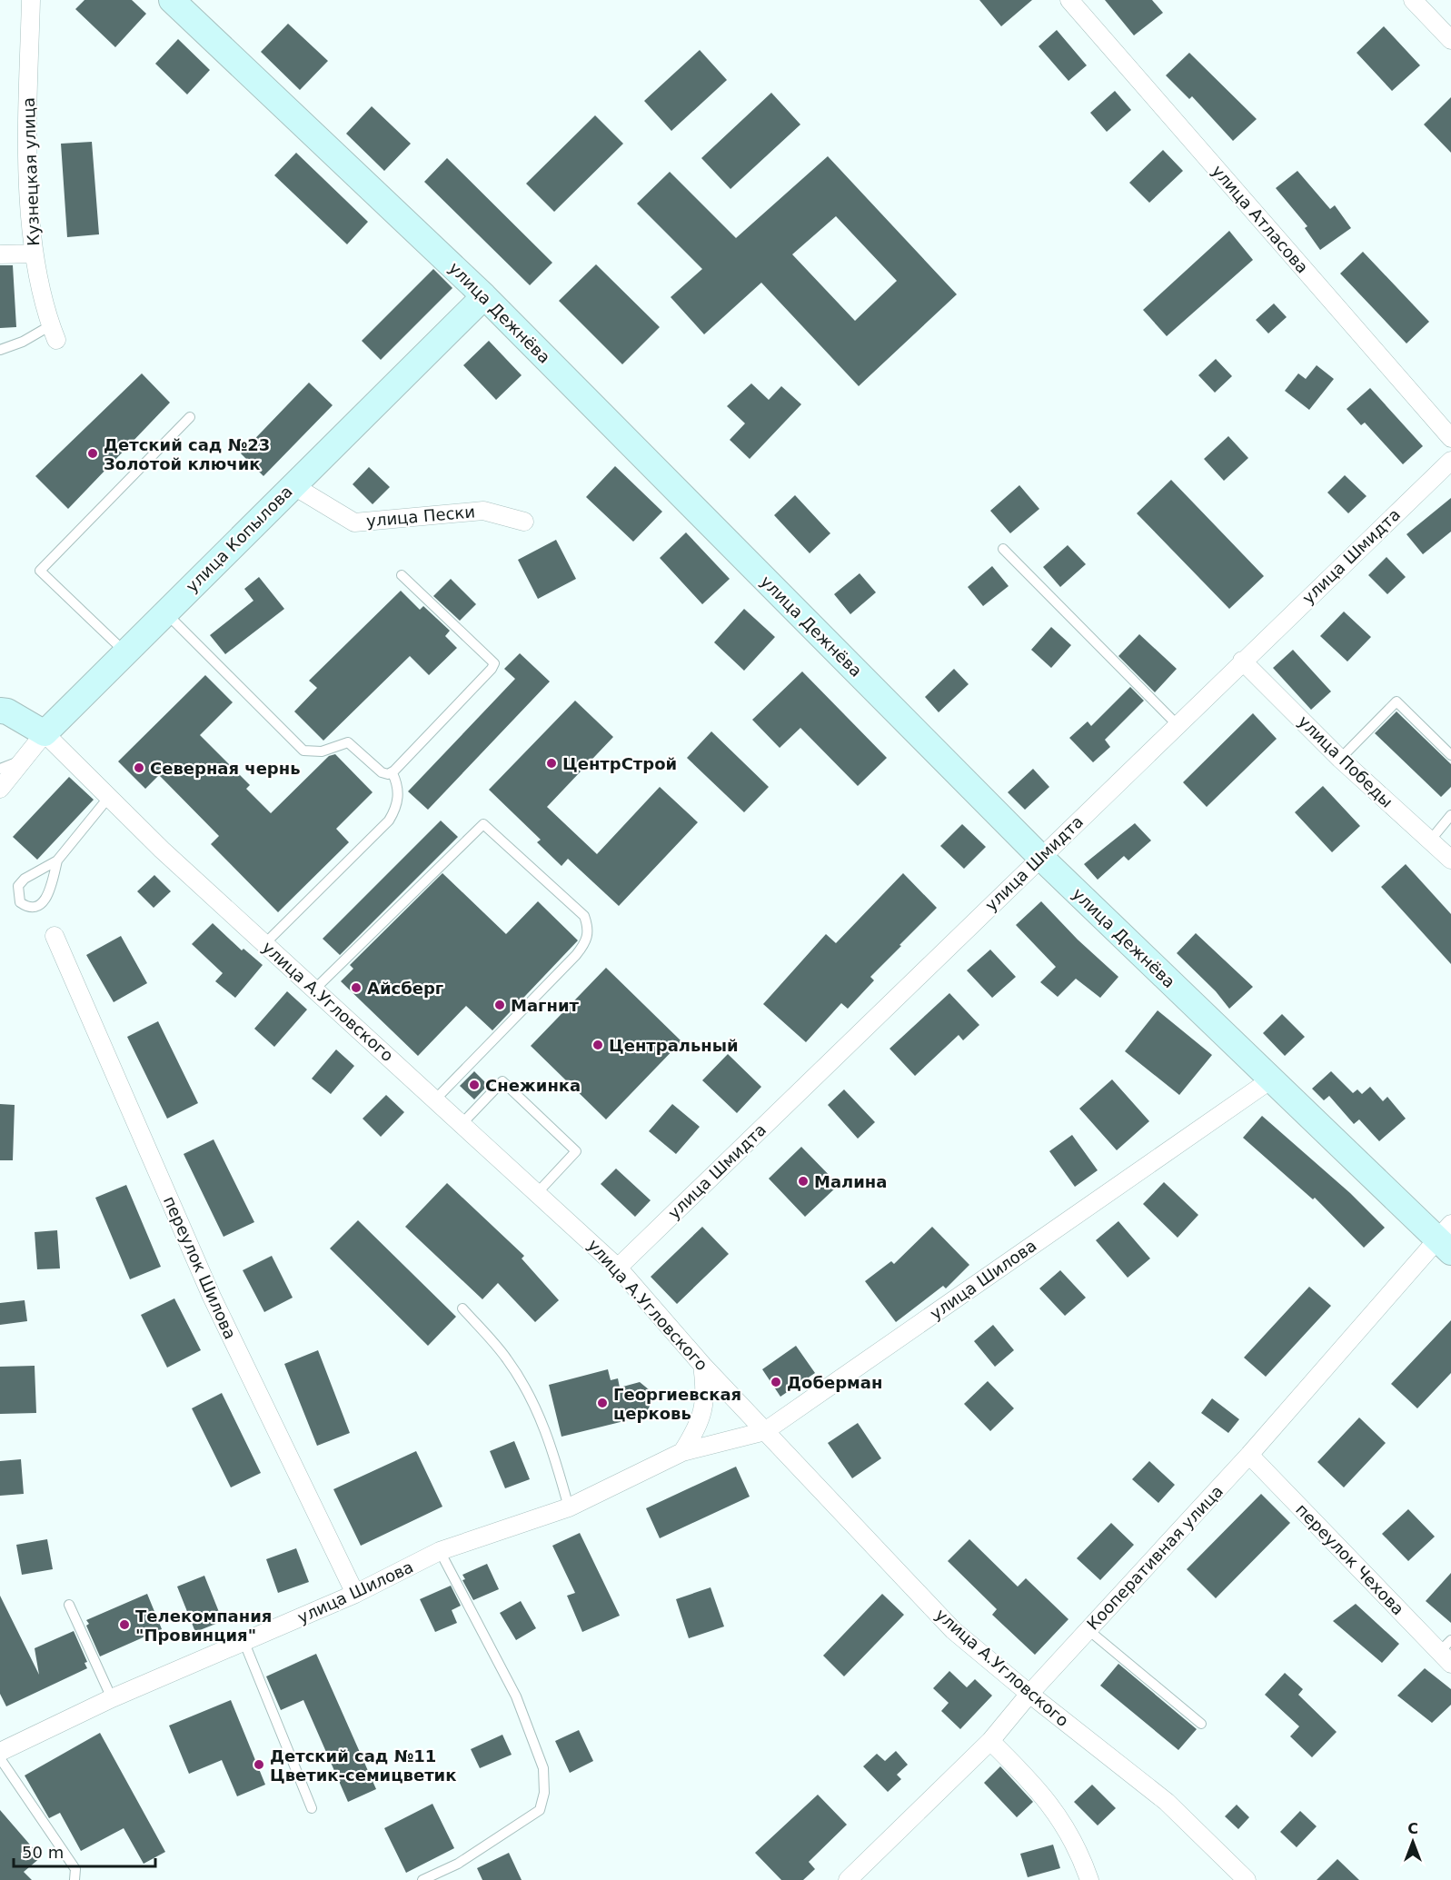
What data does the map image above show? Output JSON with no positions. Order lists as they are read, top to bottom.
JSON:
{
  "streets": {
    "main road": ["улица Дежнёва", "улица Копылова"],
    "street": [
      "Кузнецкая улица",
      "улица Атласова",
      "улица Пески",
      "улица Шмидта",
      "улица Победы",
      "улица А.Угловского",
      "переулок Шилова",
      "улица Шилова",
      "Кооперативная улица",
      "переулок Чехова"
    ]
  },
  "crossings": [
    ["улица Дежнёва", "улица Копылова"],
    ["улица Дежнёва", "улица Шмидта"],
    ["улица Дежнёва", "улица Шилова"],
    ["улица Дежнёва", "Кооперативная улица"],
    ["улица Пески", "улица Копылова"],
    ["улица Копылова", "улица А.Угловского"],
    ["улица Шмидта", "улица Победы"],
    ["улица Шмидта", "улица А.Угловского"],
    ["улица А.Угловского", "улица Шилова"],
    ["улица А.Угловского", "Кооперативная улица"],
    ["переулок Шилова", "улица Шилова"],
    ["Кооперативная улица", "переулок Чехова"]
  ],
  "places": [
    "Детский сад №23 Золотой ключик",
    "ЦентрСтрой",
    "Северная чернь",
    "Айсберг",
    "Магнит",
    "Центральный",
    "Снежинка",
    "Малина",
    "Доберман",
    "Георгиевская церковь",
    "Телекомпания \"Провинция\"",
    "Детский сад №11 Цветик-семицветик"
  ],
  "scale_bar": "50 m",
  "north": "top"
}
